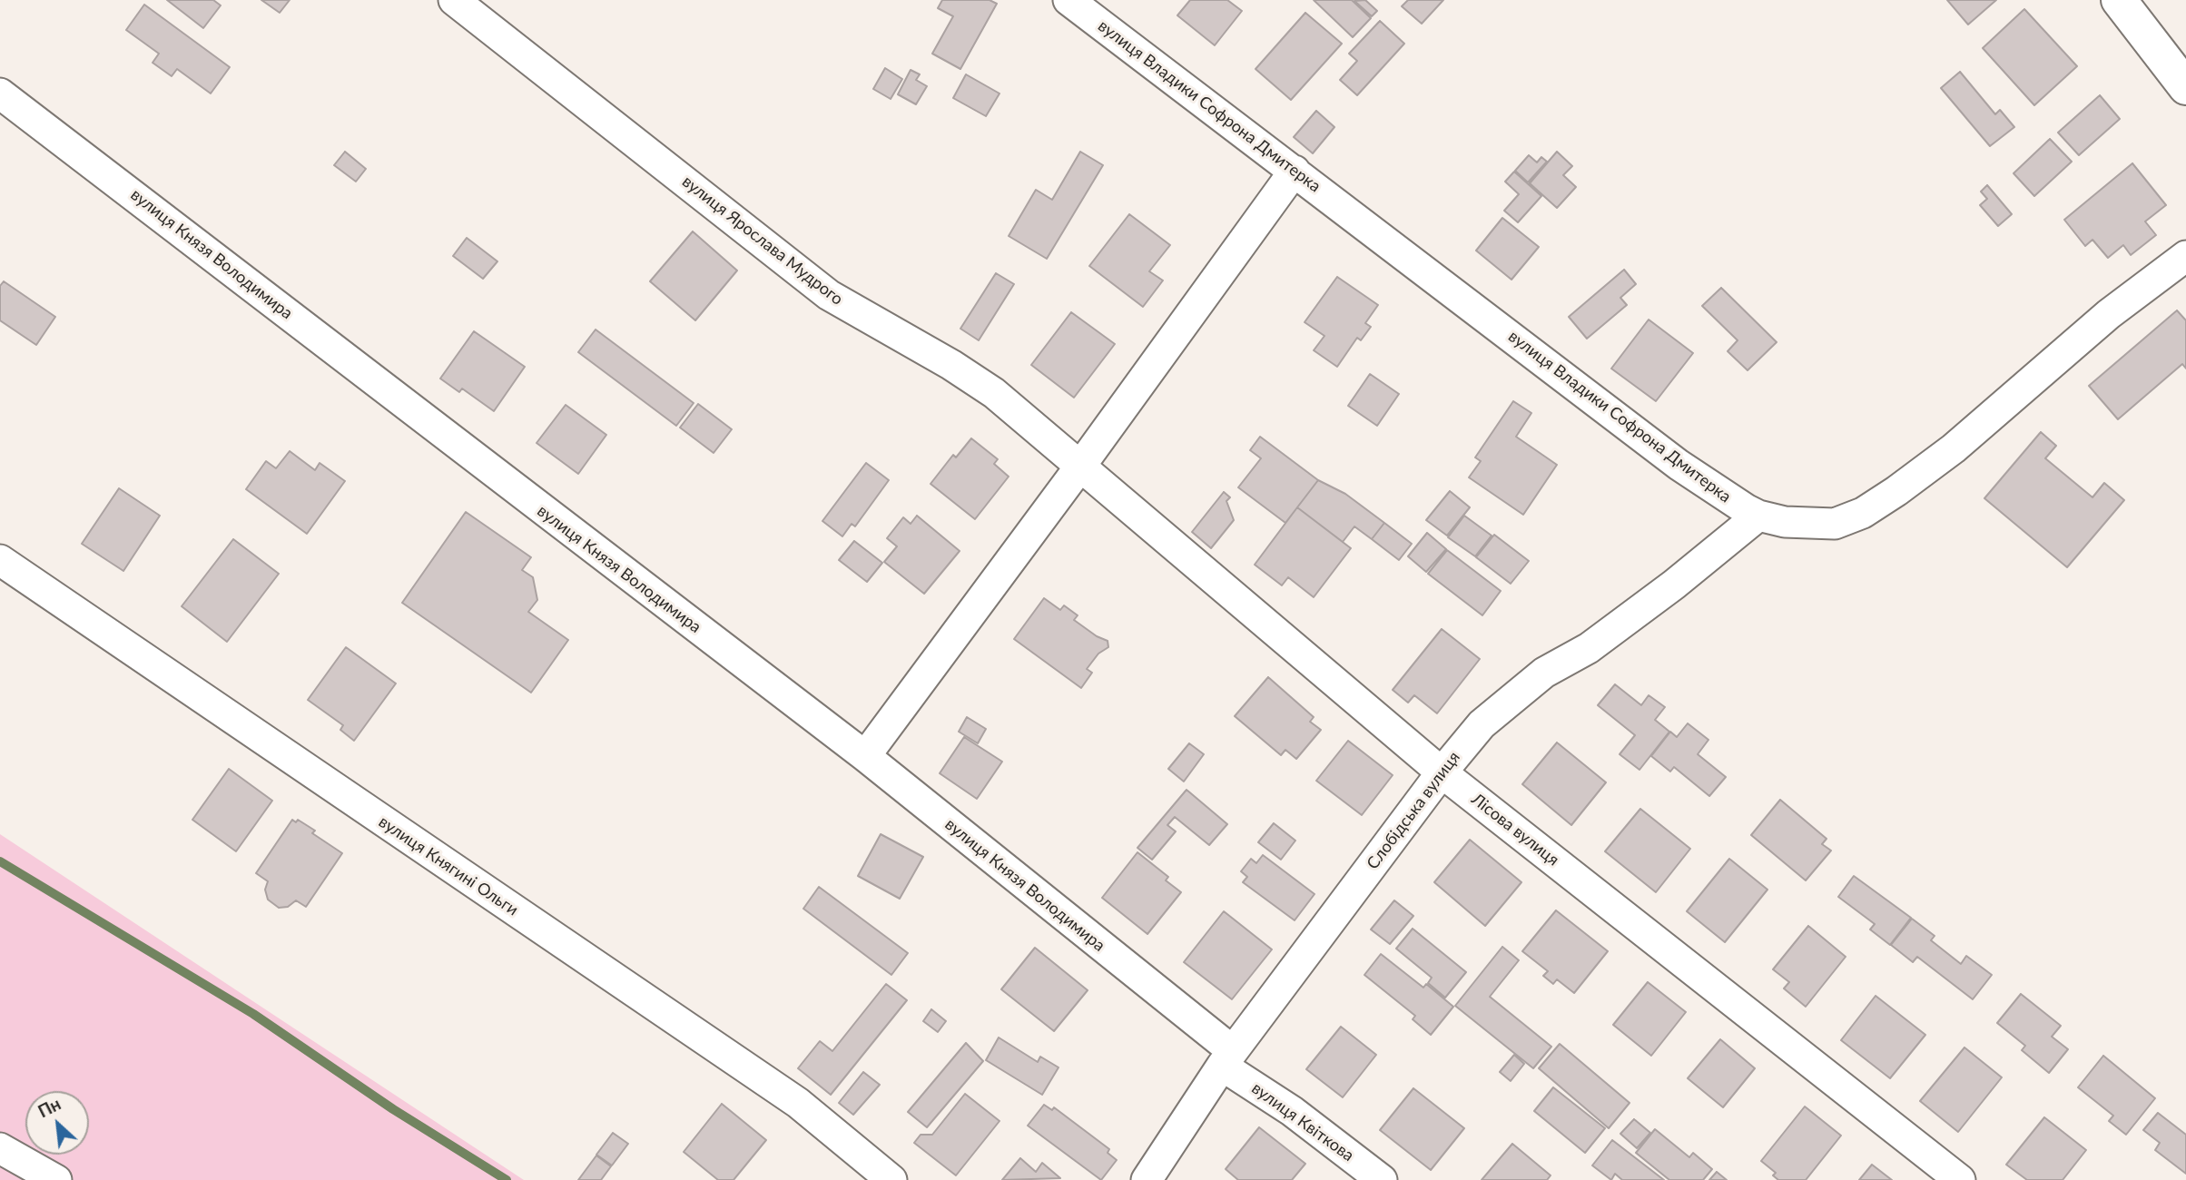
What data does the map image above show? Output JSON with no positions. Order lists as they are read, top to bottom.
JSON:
{
  "streets": {
    "street": [
      "вулиця Владики Софрона Дмитерка",
      "вулиця Ярослава Мудрого",
      "вулиця Князя Володимира",
      "Слобідська вулиця",
      "Лісова вулиця",
      "вулиця Княгині Ольги",
      "вулиця Квіткова"
    ]
  },
  "crossings": [
    ["вулиця Владики Софрона Дмитерка", "Слобідська вулиця"],
    ["вулиця Ярослава Мудрого", "Лісова вулиця"],
    ["вулиця Князя Володимира", "Слобідська вулиця"],
    ["вулиця Князя Володимира", "вулиця Квіткова"],
    ["Слобідська вулиця", "Лісова вулиця"],
    ["Слобідська вулиця", "вулиця Квіткова"]
  ],
  "north": "top left"
}
